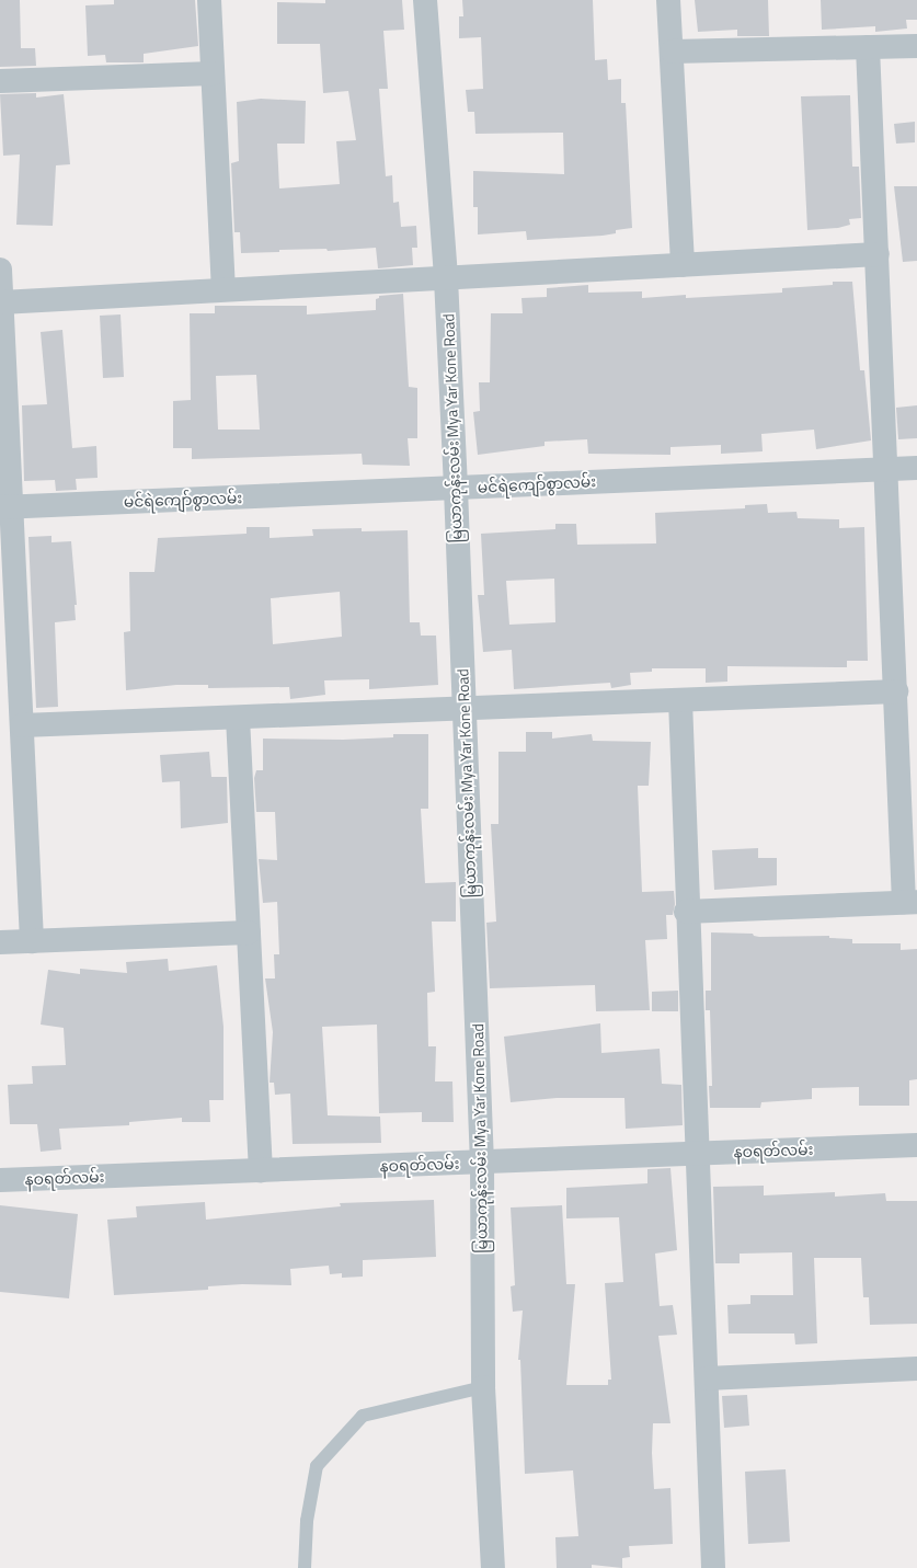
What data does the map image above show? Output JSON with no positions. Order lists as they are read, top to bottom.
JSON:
{
  "streets": {
    "street": ["မြယာကုန်းလမ်း Mya Yar Kone Road", "မင်ရဲကျော်စွာလမ်း", "နဝရတ်လမ်း"]
  },
  "crossings": [
    ["မြယာကုန်းလမ်း Mya Yar Kone Road", "မင်ရဲကျော်စွာလမ်း"],
    ["မြယာကုန်းလမ်း Mya Yar Kone Road", "နဝရတ်လမ်း"]
  ]
}
